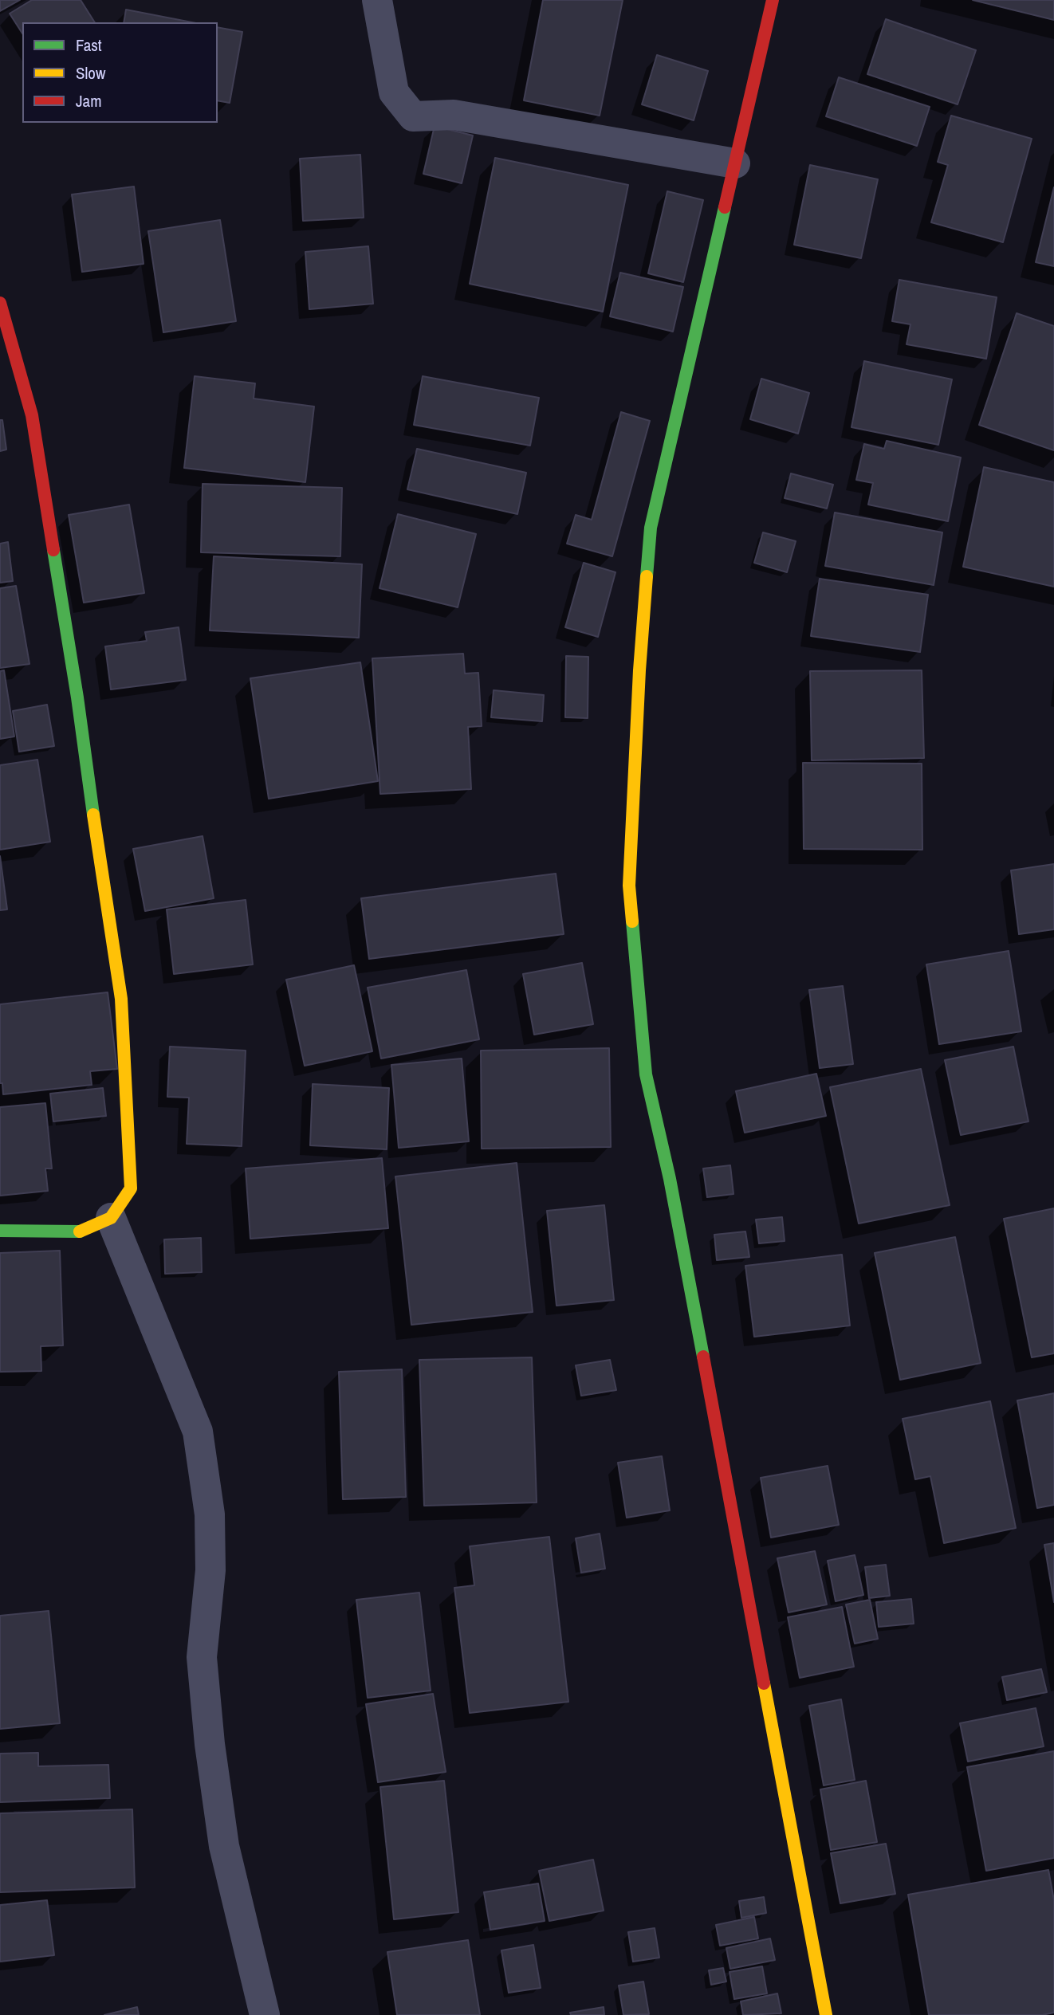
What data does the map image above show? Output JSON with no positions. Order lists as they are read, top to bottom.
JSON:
{
  "legend": ["Fast", "Slow", "Jam"]
}
